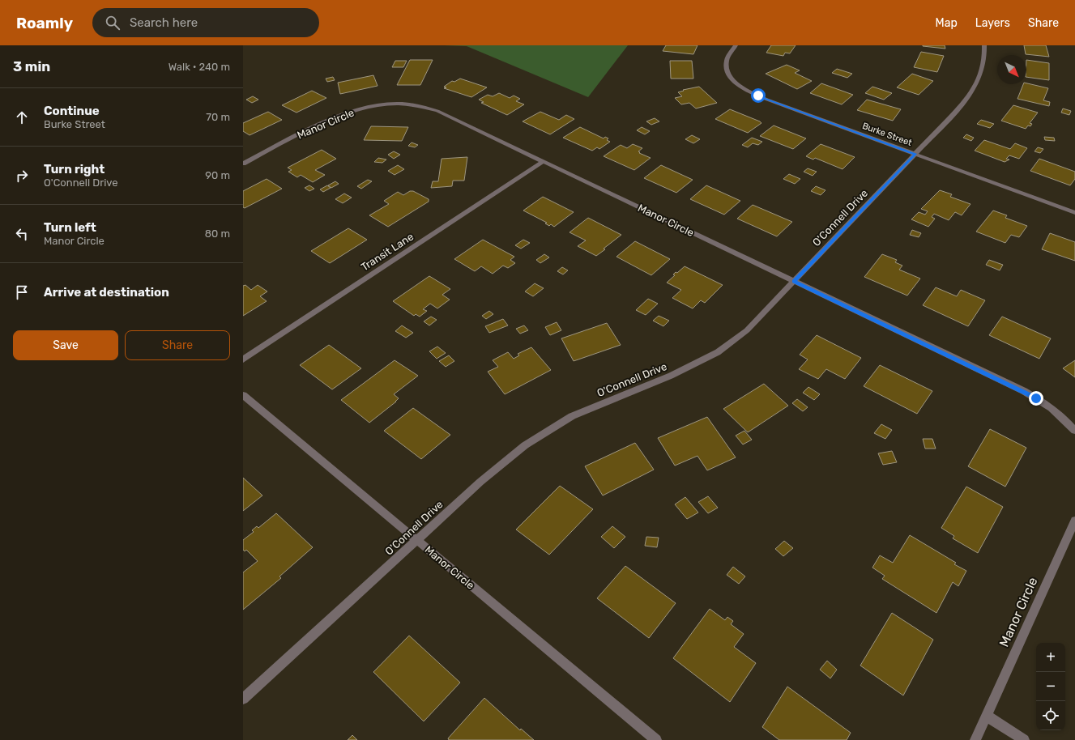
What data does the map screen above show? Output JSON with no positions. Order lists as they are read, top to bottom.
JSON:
{
  "streets": {
    "street": [
      "Manor Circle",
      "Burke Street",
      "O'Connell Drive",
      "Transit Lane"
    ]
  },
  "crossings": [
    ["Manor Circle", "O'Connell Drive"],
    ["Manor Circle", "Transit Lane"],
    ["Burke Street", "O'Connell Drive"]
  ],
  "north": "bottom right",
  "page": {
    "header": "Roamly",
    "search": "Search here",
    "nav": ["Map", "Layers", "Share"],
    "heading": ["3 min", "Walk · 240 m"],
    "list": [
      ["Continue", "Burke Street", "70 m"],
      ["Turn right", "O'Connell Drive", "90 m"],
      ["Turn left", "Manor Circle", "80 m"],
      "Arrive at destination"
    ],
    "buttons": ["Save", "Share"],
    "map_buttons": ["+", "−"]
  }
}
